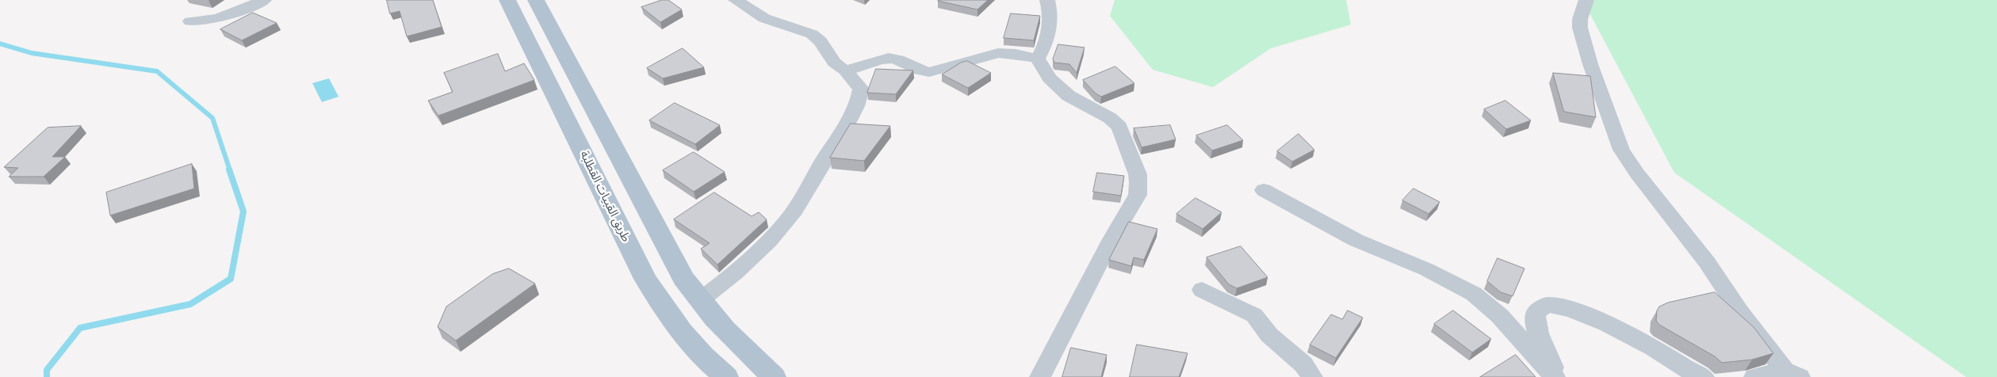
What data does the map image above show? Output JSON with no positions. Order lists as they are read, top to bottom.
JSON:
{
  "streets": {
    "main road": ["طريق القبيات القطلبة"]
  }
}
